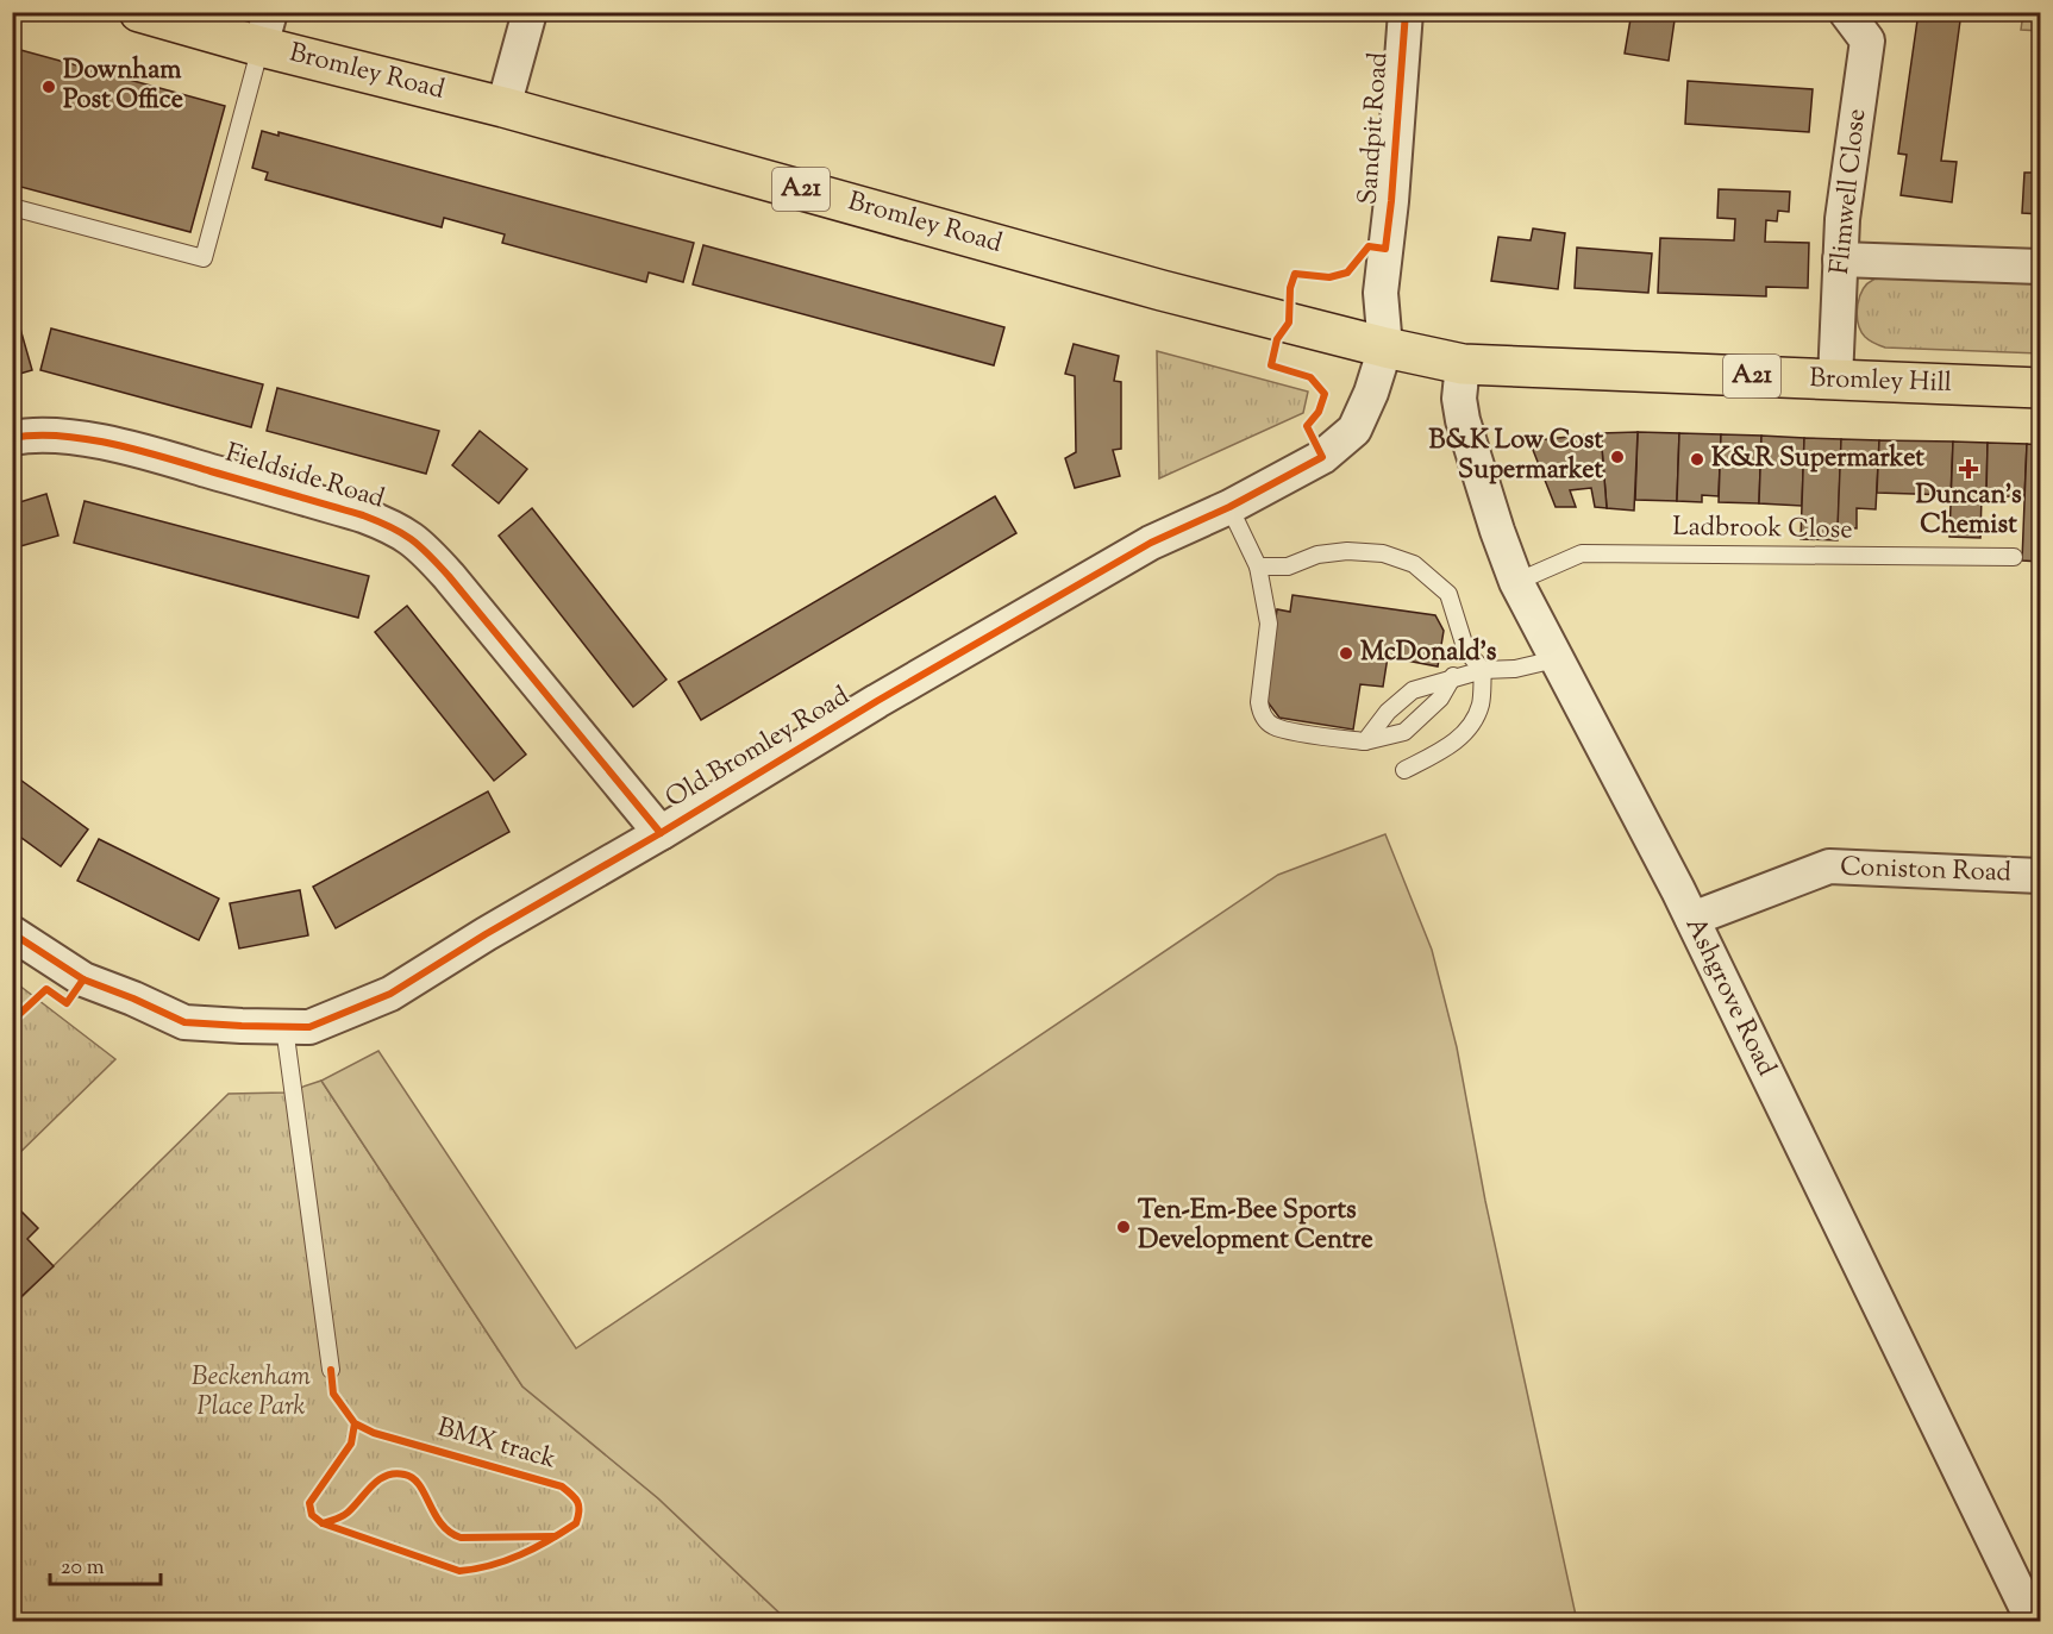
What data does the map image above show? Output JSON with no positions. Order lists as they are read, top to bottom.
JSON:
{
  "streets": {
    "main road": ["Bromley Road", "A21", "Bromley Hill"],
    "street": [
      "Sandpit Road",
      "Flimwell Close",
      "Fieldside Road",
      "Old Bromley Road",
      "Coniston Road",
      "Ashgrove Road"
    ],
    "lane": ["Ladbrook Close"],
    "cycle path": ["BMX track"]
  },
  "crossings": [
    ["Bromley Road", "Sandpit Road"],
    ["Bromley Road", "Bromley Hill"],
    ["Bromley Road", "Old Bromley Road"],
    ["Bromley Road", "Ashgrove Road"],
    ["Sandpit Road", "Old Bromley Road"],
    ["Flimwell Close", "Bromley Hill"],
    ["Bromley Hill", "Ashgrove Road"],
    ["Fieldside Road", "Old Bromley Road"],
    ["Ladbrook Close", "Ashgrove Road"],
    ["Coniston Road", "Ashgrove Road"]
  ],
  "parks": ["Beckenham Place Park"],
  "places": {
    "other": [
      "Downham Post Office",
      "B&K Low Cost Supermarket",
      "K&R Supermarket",
      "McDonald's",
      "Ten-Em-Bee Sports Development Centre"
    ],
    "health": ["Duncan's Chemist"]
  },
  "scale_bar": "20 m"
}
